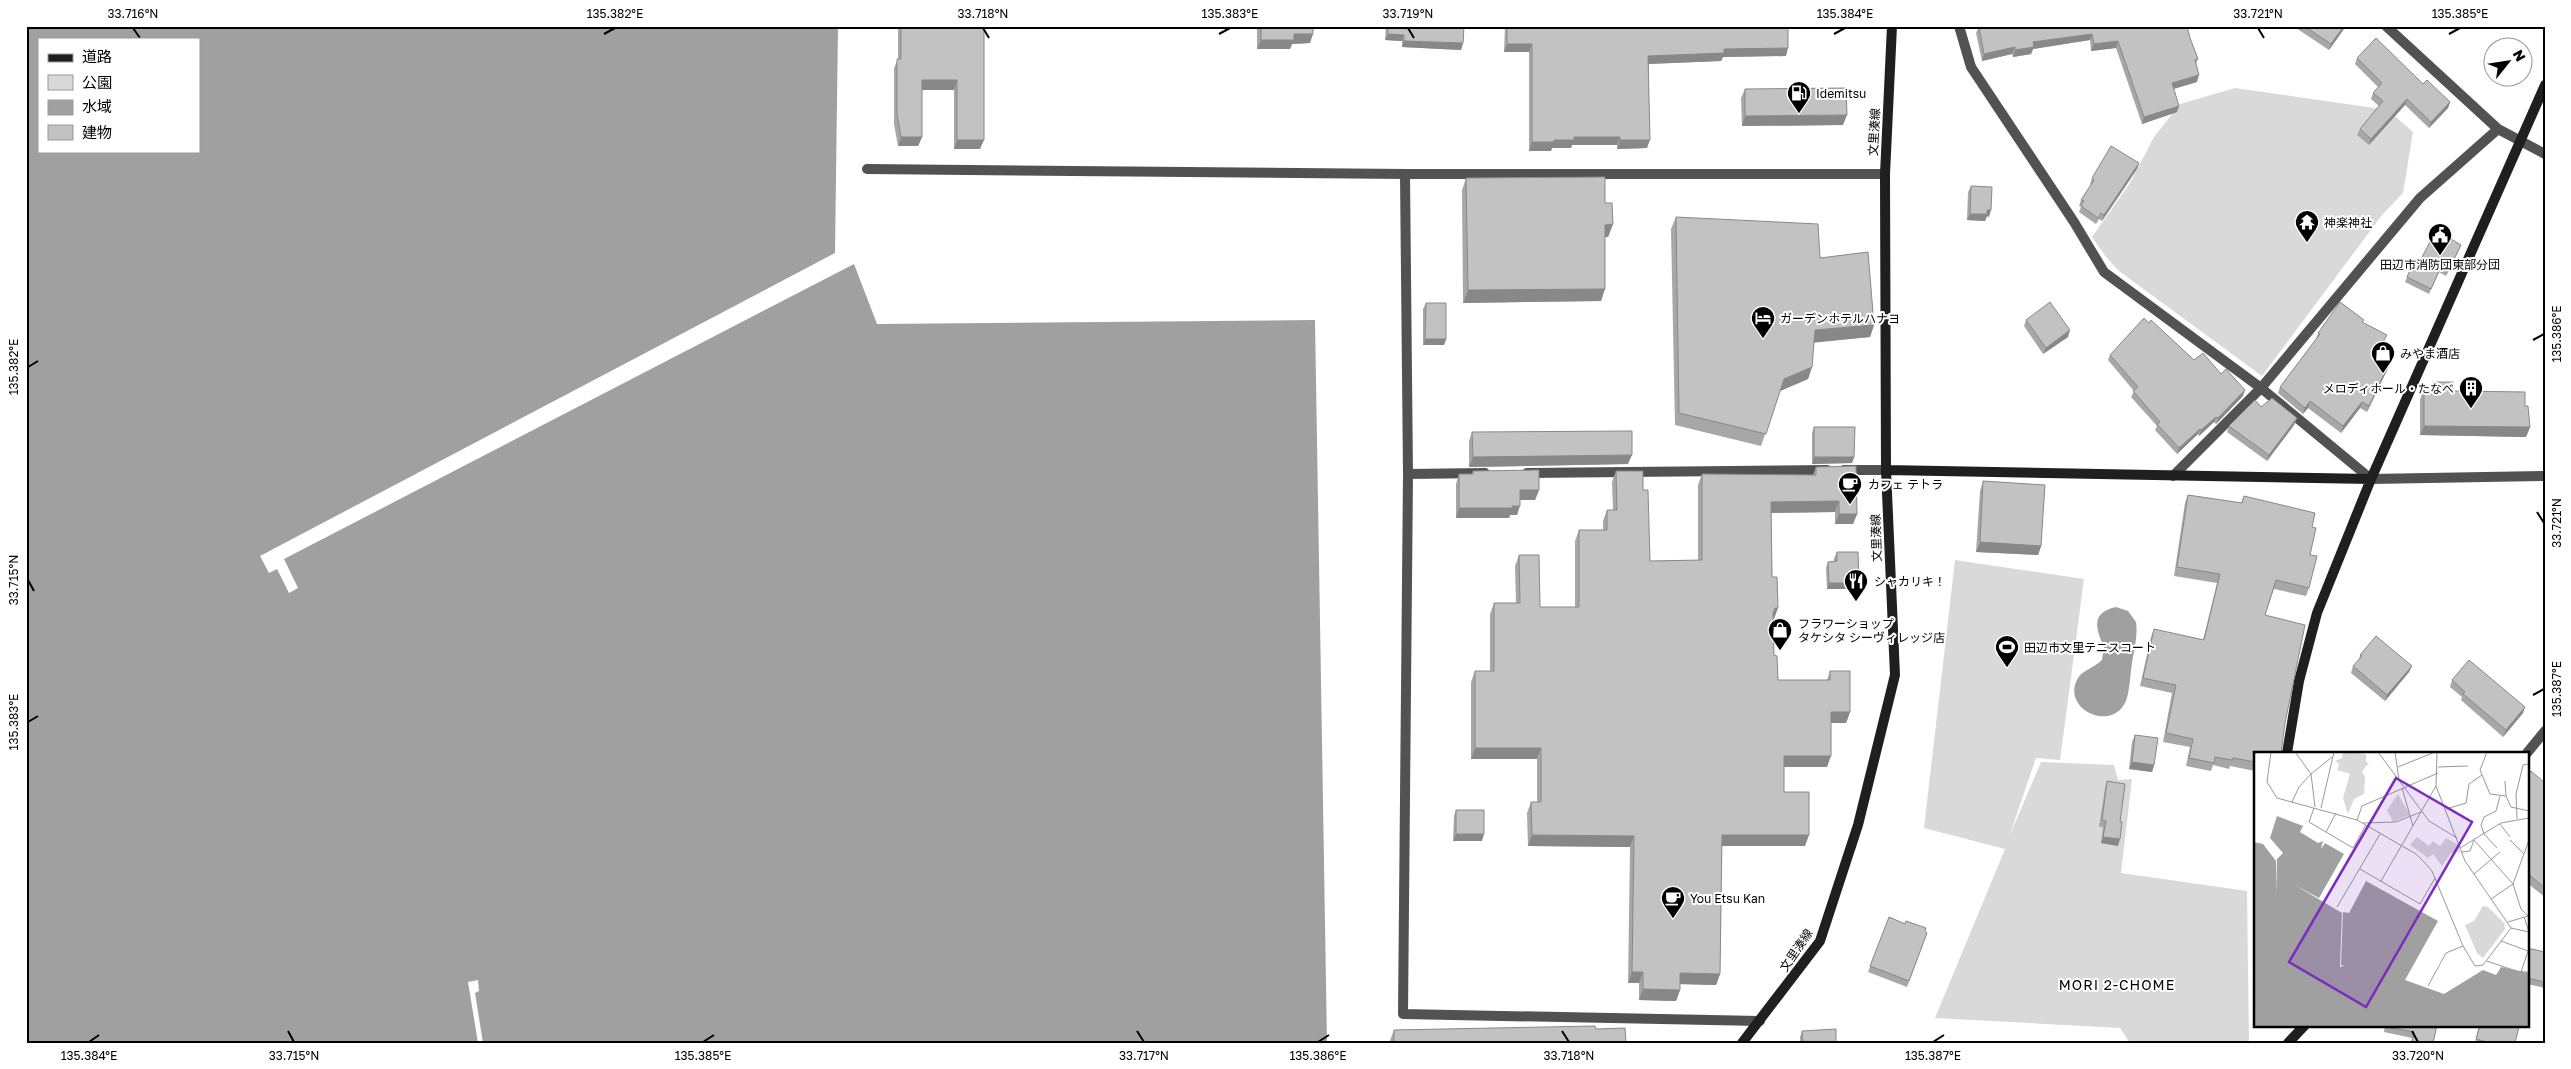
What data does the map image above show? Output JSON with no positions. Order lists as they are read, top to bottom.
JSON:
{
  "streets": {
    "street": ["文里湊線"]
  },
  "districts": ["MORI 2-CHOME"],
  "places": {
    "fuel station": ["Idemitsu"],
    "temple": ["神楽神社"],
    "public building": ["田辺市消防団東部分団"],
    "hotel": ["ガーデンホテルハナヨ"],
    "shop": ["みやま酒店", "フラワーショップ タケシタ シーヴィレッジ店"],
    "building": ["メロディホール・たなべ"],
    "cafe": ["カフェ テトラ", "You Etsu Kan"],
    "restaurant": ["シャカリキ！"],
    "sports": ["田辺市文里テニスコート"]
  },
  "legend": [
    "道路",
    "公園",
    "水域",
    "建物"
  ],
  "north": "top right",
  "coordinates": [
    "33.716°N",
    "135.382°E",
    "33.718°N",
    "135.383°E",
    "33.719°N",
    "135.384°E",
    "33.721°N",
    "135.385°E",
    "135.386°E",
    "33.715°N",
    "135.387°E",
    "33.717°N",
    "33.720°N"
  ]
}
